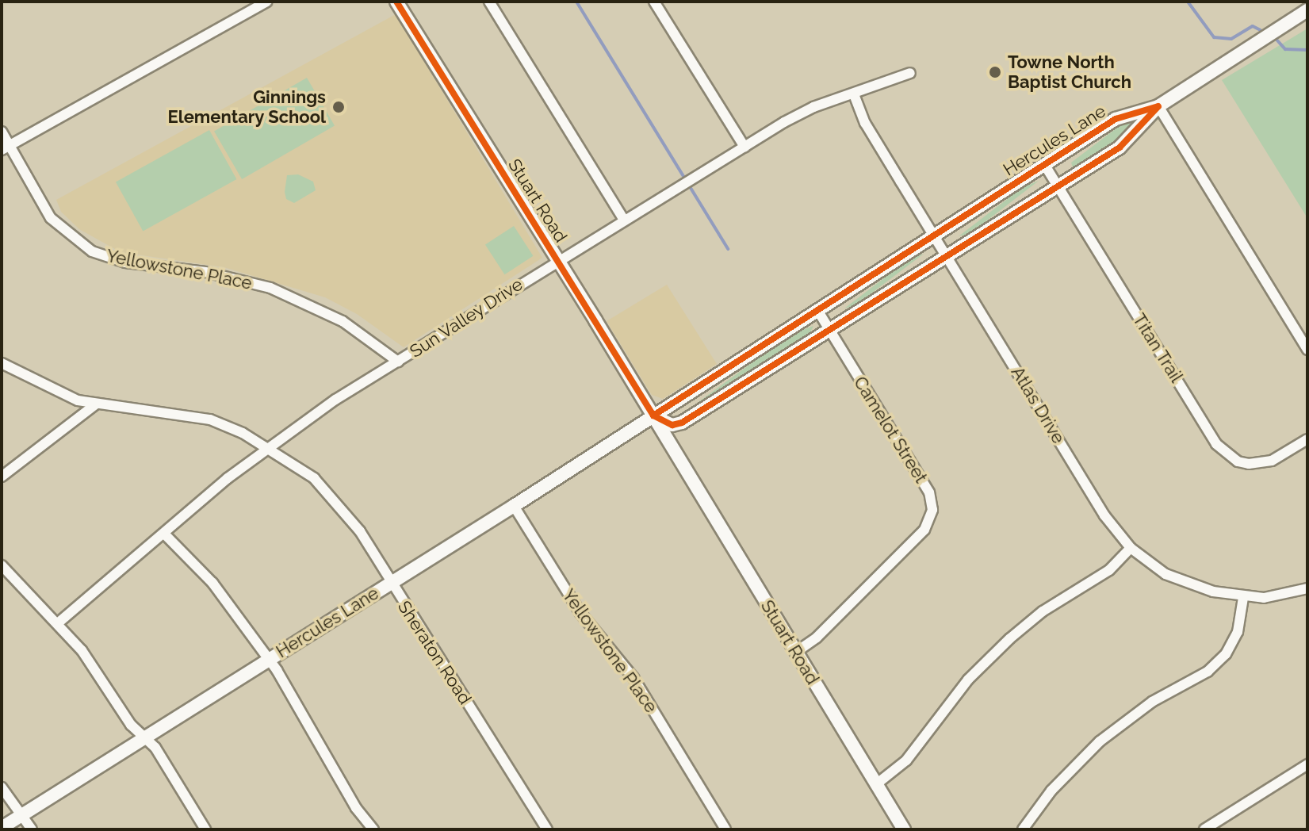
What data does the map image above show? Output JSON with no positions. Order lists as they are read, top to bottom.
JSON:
{
  "streets": {
    "street": [
      "Hercules Lane",
      "Stuart Road",
      "Yellowstone Place",
      "Sun Valley Drive",
      "Titan Trail",
      "Atlas Drive",
      "Camelot Street",
      "Sheraton Road"
    ]
  },
  "crossings": [
    ["Hercules Lane", "Stuart Road"],
    ["Hercules Lane", "Yellowstone Place"],
    ["Hercules Lane", "Titan Trail"],
    ["Hercules Lane", "Atlas Drive"],
    ["Hercules Lane", "Camelot Street"],
    ["Hercules Lane", "Sheraton Road"],
    ["Stuart Road", "Sun Valley Drive"],
    ["Stuart Road", "Camelot Street"],
    ["Yellowstone Place", "Sun Valley Drive"],
    ["Sun Valley Drive", "Atlas Drive"],
    ["Sun Valley Drive", "Sheraton Road"]
  ],
  "places": ["Towne North Baptist Church", "Ginnings Elementary School"]
}
